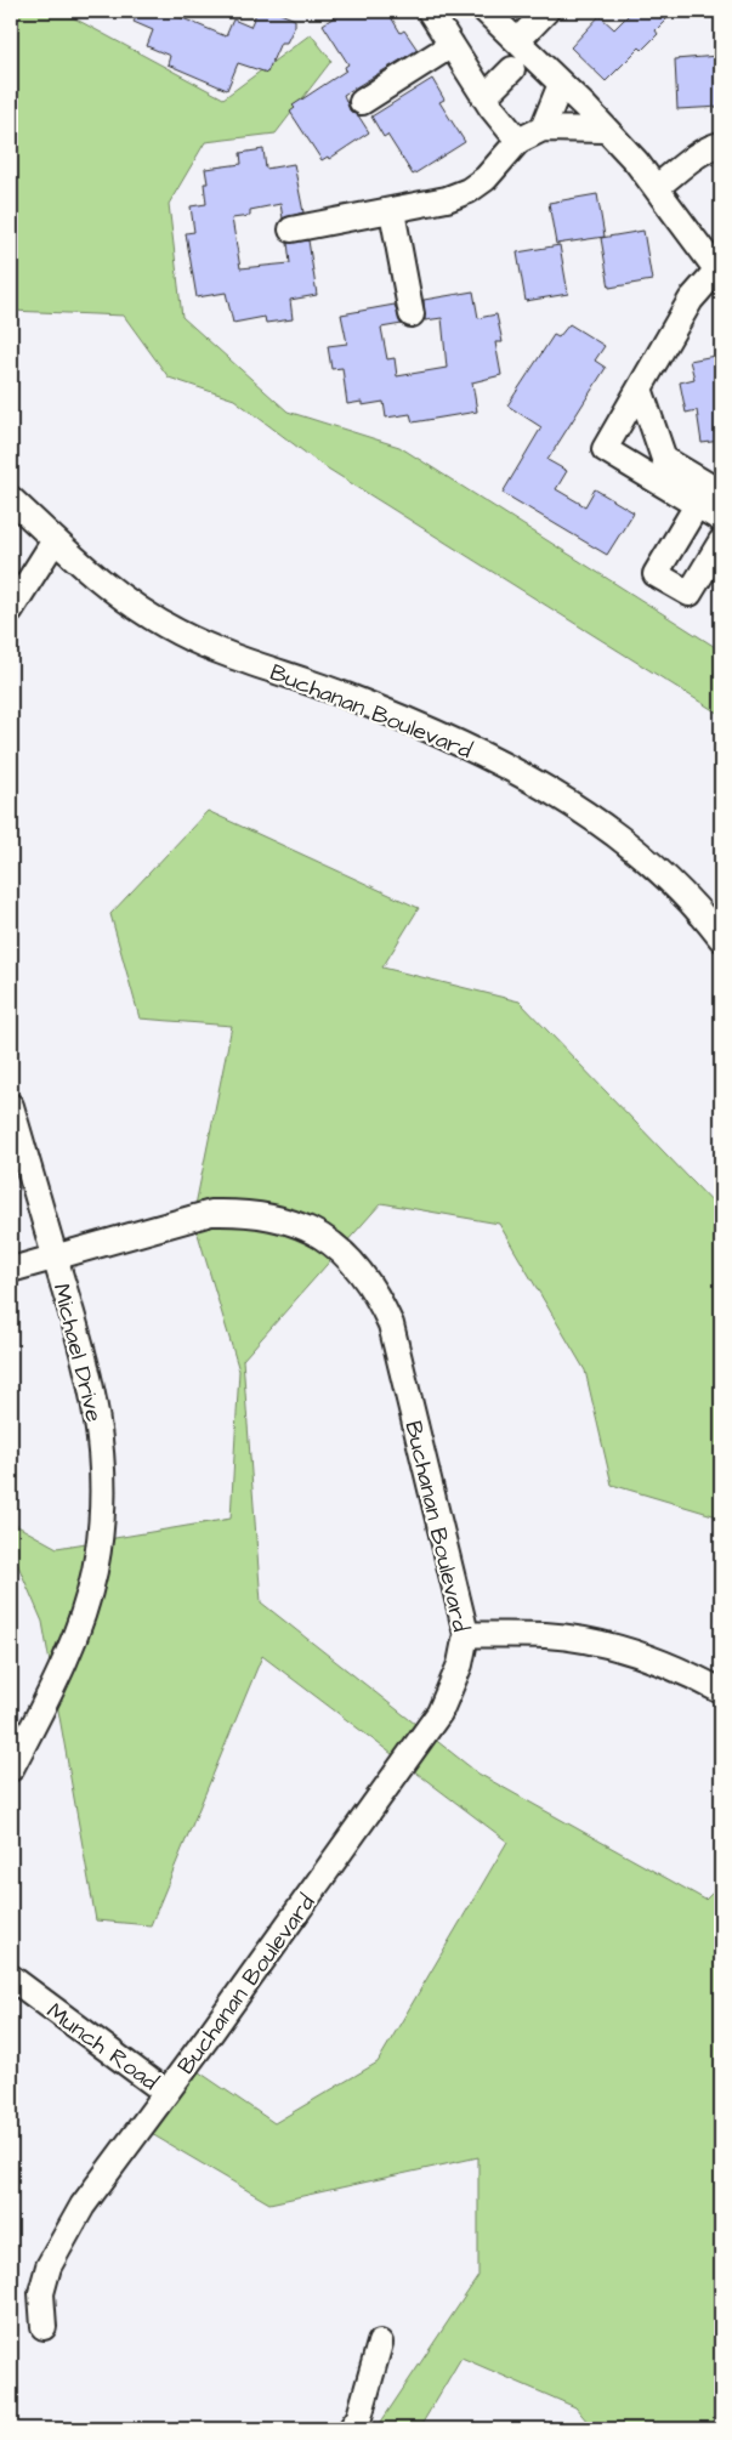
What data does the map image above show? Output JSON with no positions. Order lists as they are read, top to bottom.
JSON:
{
  "streets": {
    "street": ["Buchanan Boulevard", "Michael Drive", "Munch Road"]
  },
  "crossings": [
    ["Buchanan Boulevard", "Michael Drive"],
    ["Buchanan Boulevard", "Munch Road"]
  ]
}
